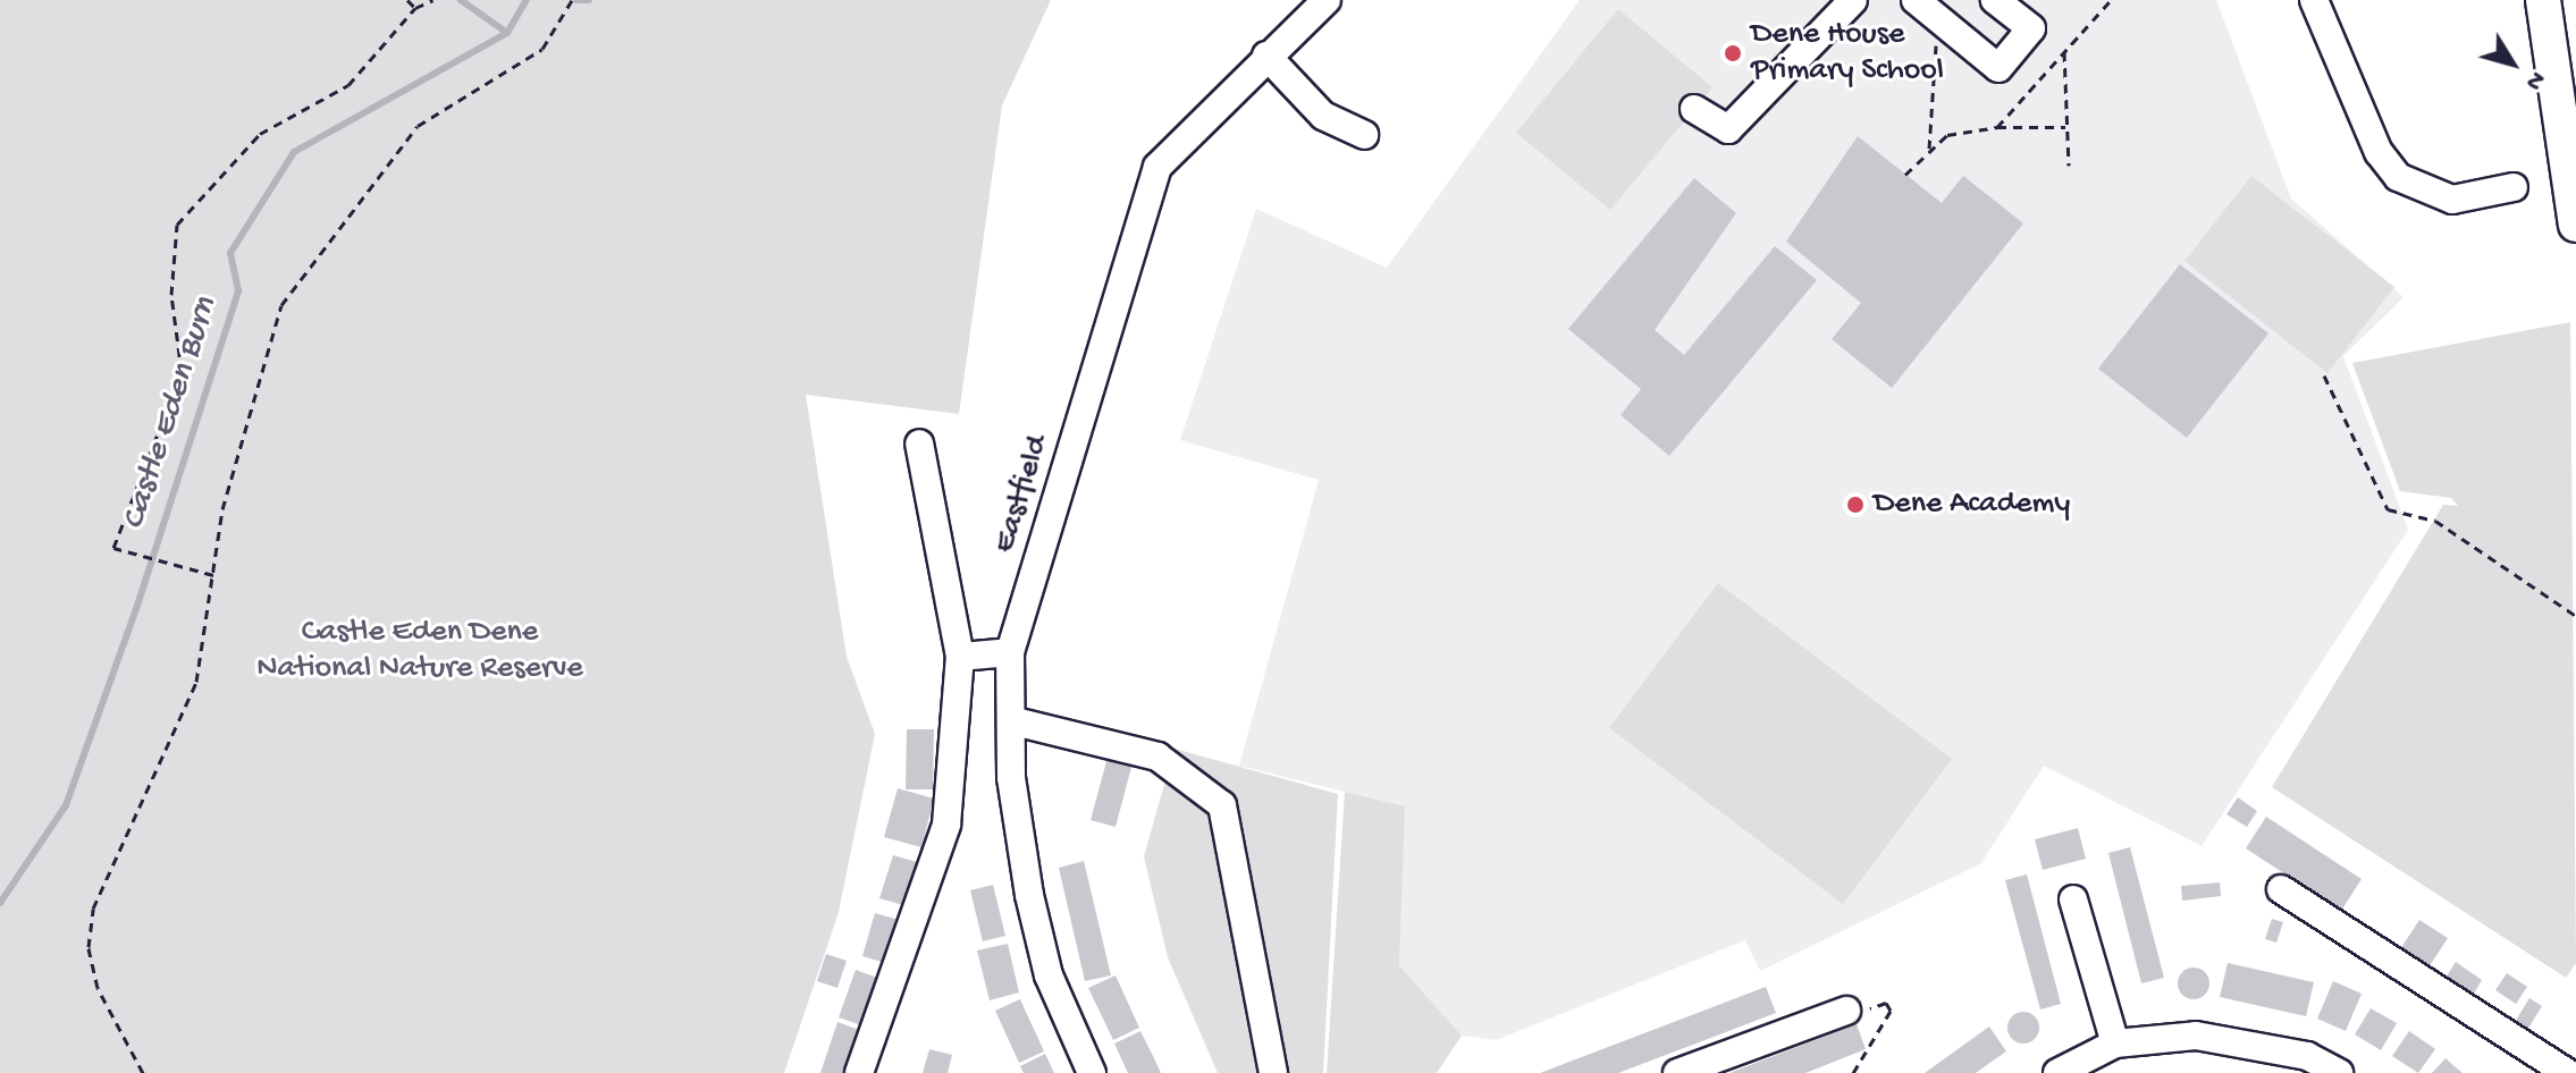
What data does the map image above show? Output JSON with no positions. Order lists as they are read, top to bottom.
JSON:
{
  "streets": {
    "street": ["Eastfield"]
  },
  "water": ["Castle Eden Burn"],
  "parks": ["Castle Eden Dene National Nature Reserve"],
  "places": ["Dene House Primary School", "Dene Academy"],
  "north": "bottom right"
}
